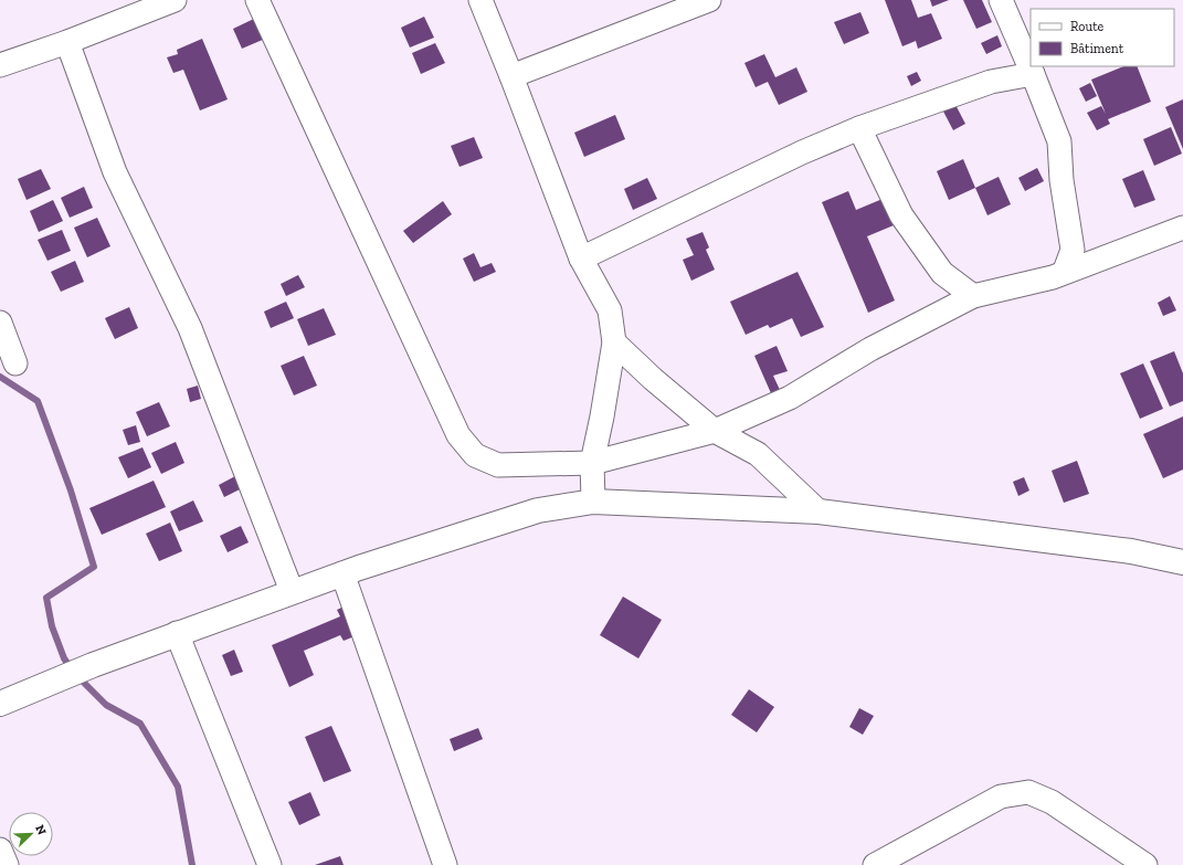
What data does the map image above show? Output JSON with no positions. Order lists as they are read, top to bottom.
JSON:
{
  "legend": ["Route", "Bâtiment"],
  "north": "top right"
}
